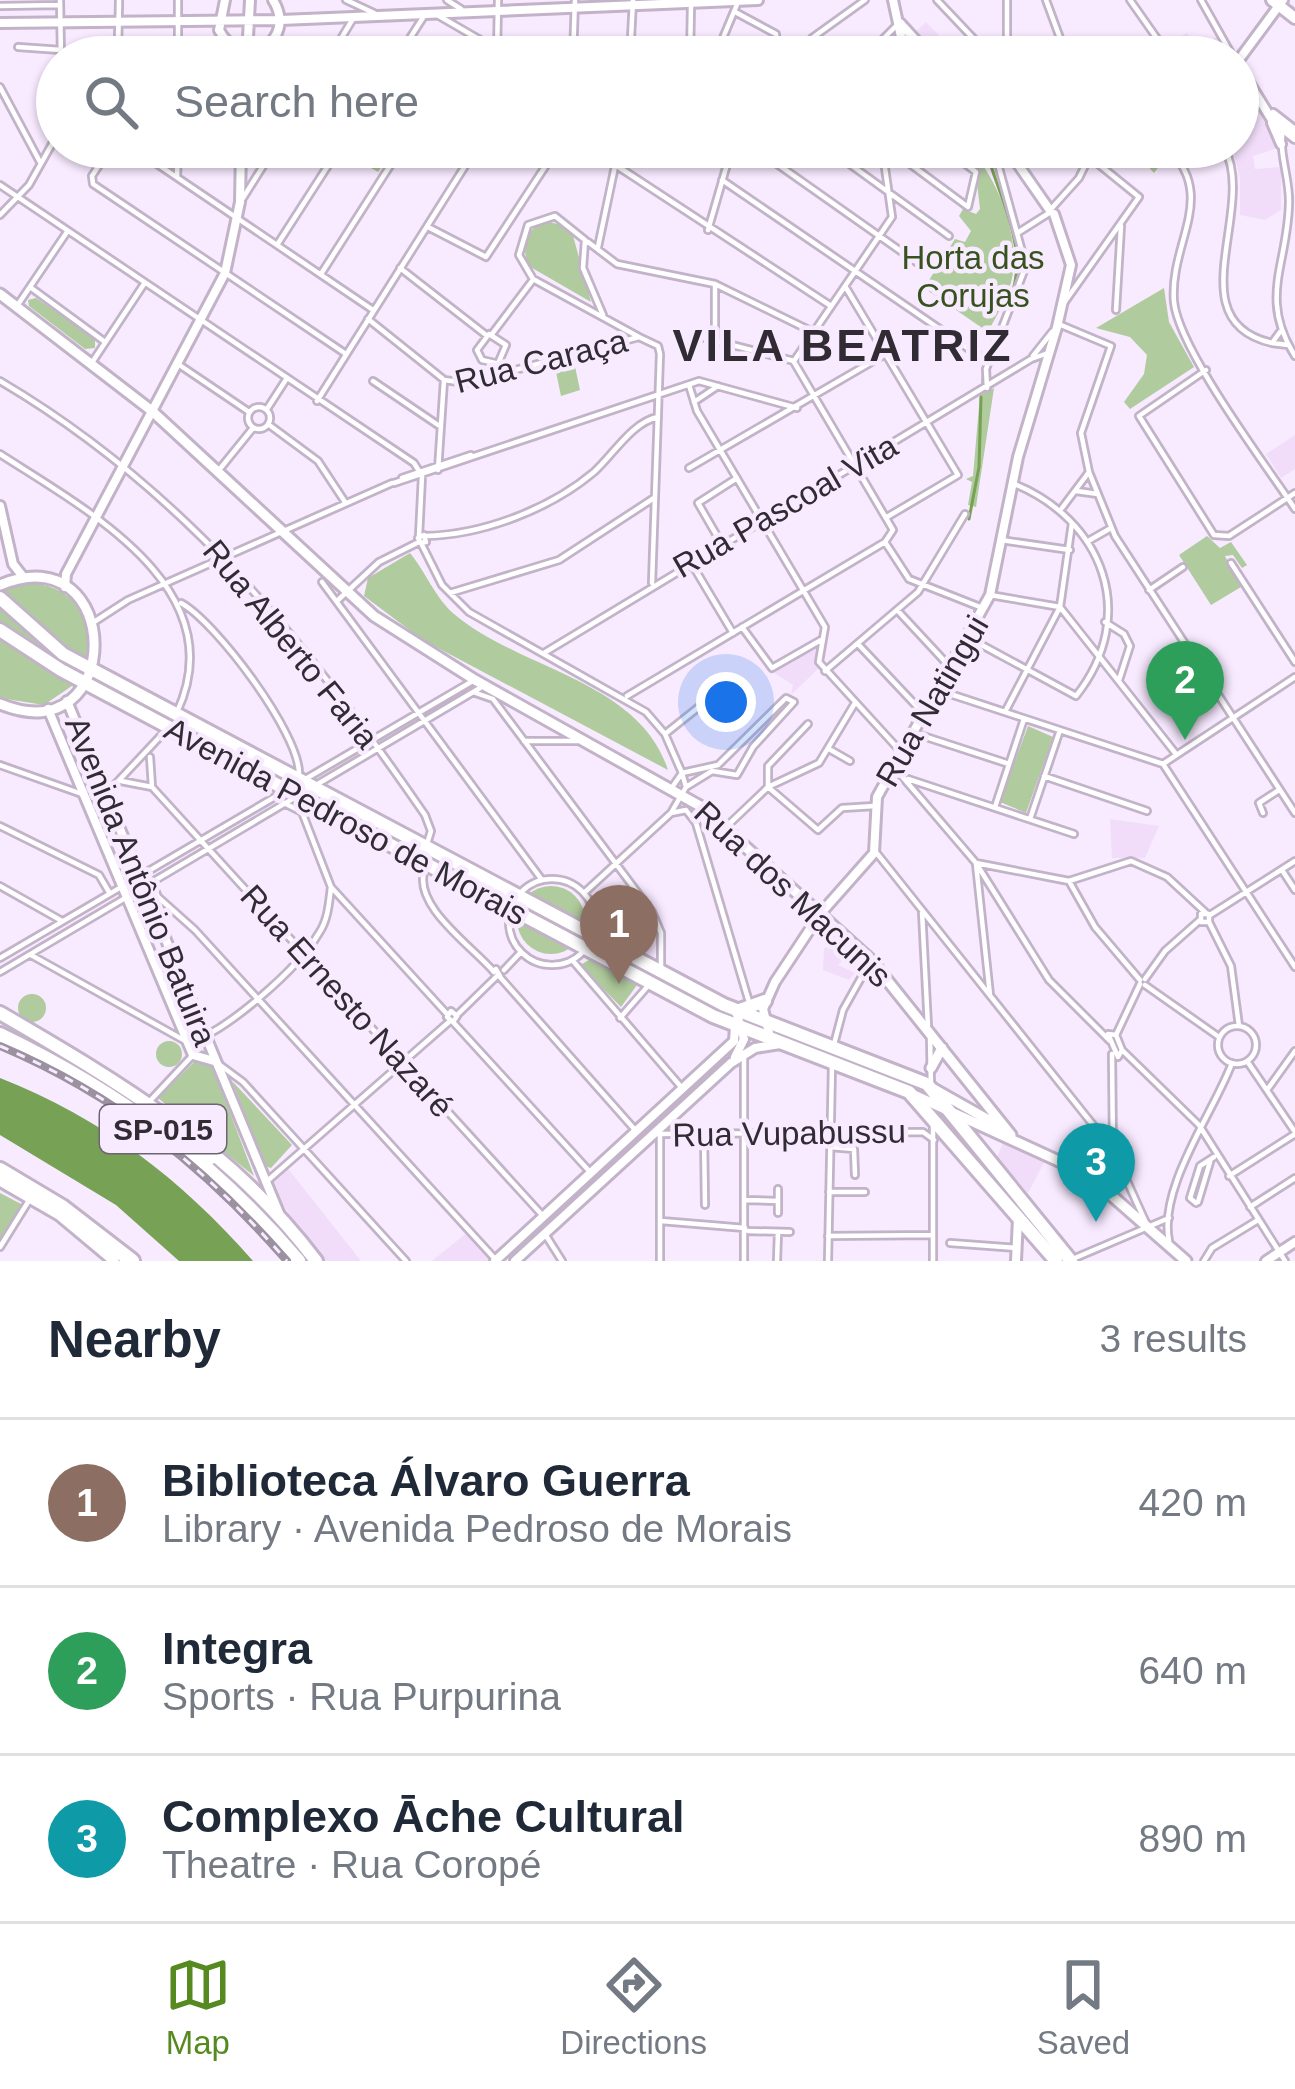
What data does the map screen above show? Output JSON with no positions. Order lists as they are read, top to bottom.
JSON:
{
  "streets": {
    "highway": ["Avenida Pedroso de Morais", "SP-015"],
    "main road": ["Rua dos Macunis"],
    "street": [
      "Rua Caraça",
      "Rua Pascoal Vita",
      "Rua Alberto Faria",
      "Rua Natingui",
      "Avenida Antônio Batuira",
      "Rua Ernesto Nazaré",
      "Rua Vupabussu"
    ]
  },
  "crossings": [
    ["Rua Pascoal Vita", "Rua Natingui"],
    ["Rua Alberto Faria", "Avenida Pedroso de Morais"]
  ],
  "districts": ["VILA BEATRIZ"],
  "parks": ["Horta das Corujas"],
  "page": {
    "search": "Search here",
    "pins": ["2", "1", "3"],
    "heading": ["Nearby", "3 results"],
    "list": [
      {
        "mark": "1",
        "name": "Biblioteca Álvaro Guerra",
        "note": "Library · Avenida Pedroso de Morais",
        "value": "420 m"
      },
      {
        "mark": "2",
        "name": "Integra",
        "note": "Sports · Rua Purpurina",
        "value": "640 m"
      },
      {
        "mark": "3",
        "name": "Complexo Āche Cultural",
        "note": "Theatre · Rua Coropé",
        "value": "890 m"
      }
    ],
    "nav": ["Map", "Directions", "Saved"]
  }
}
